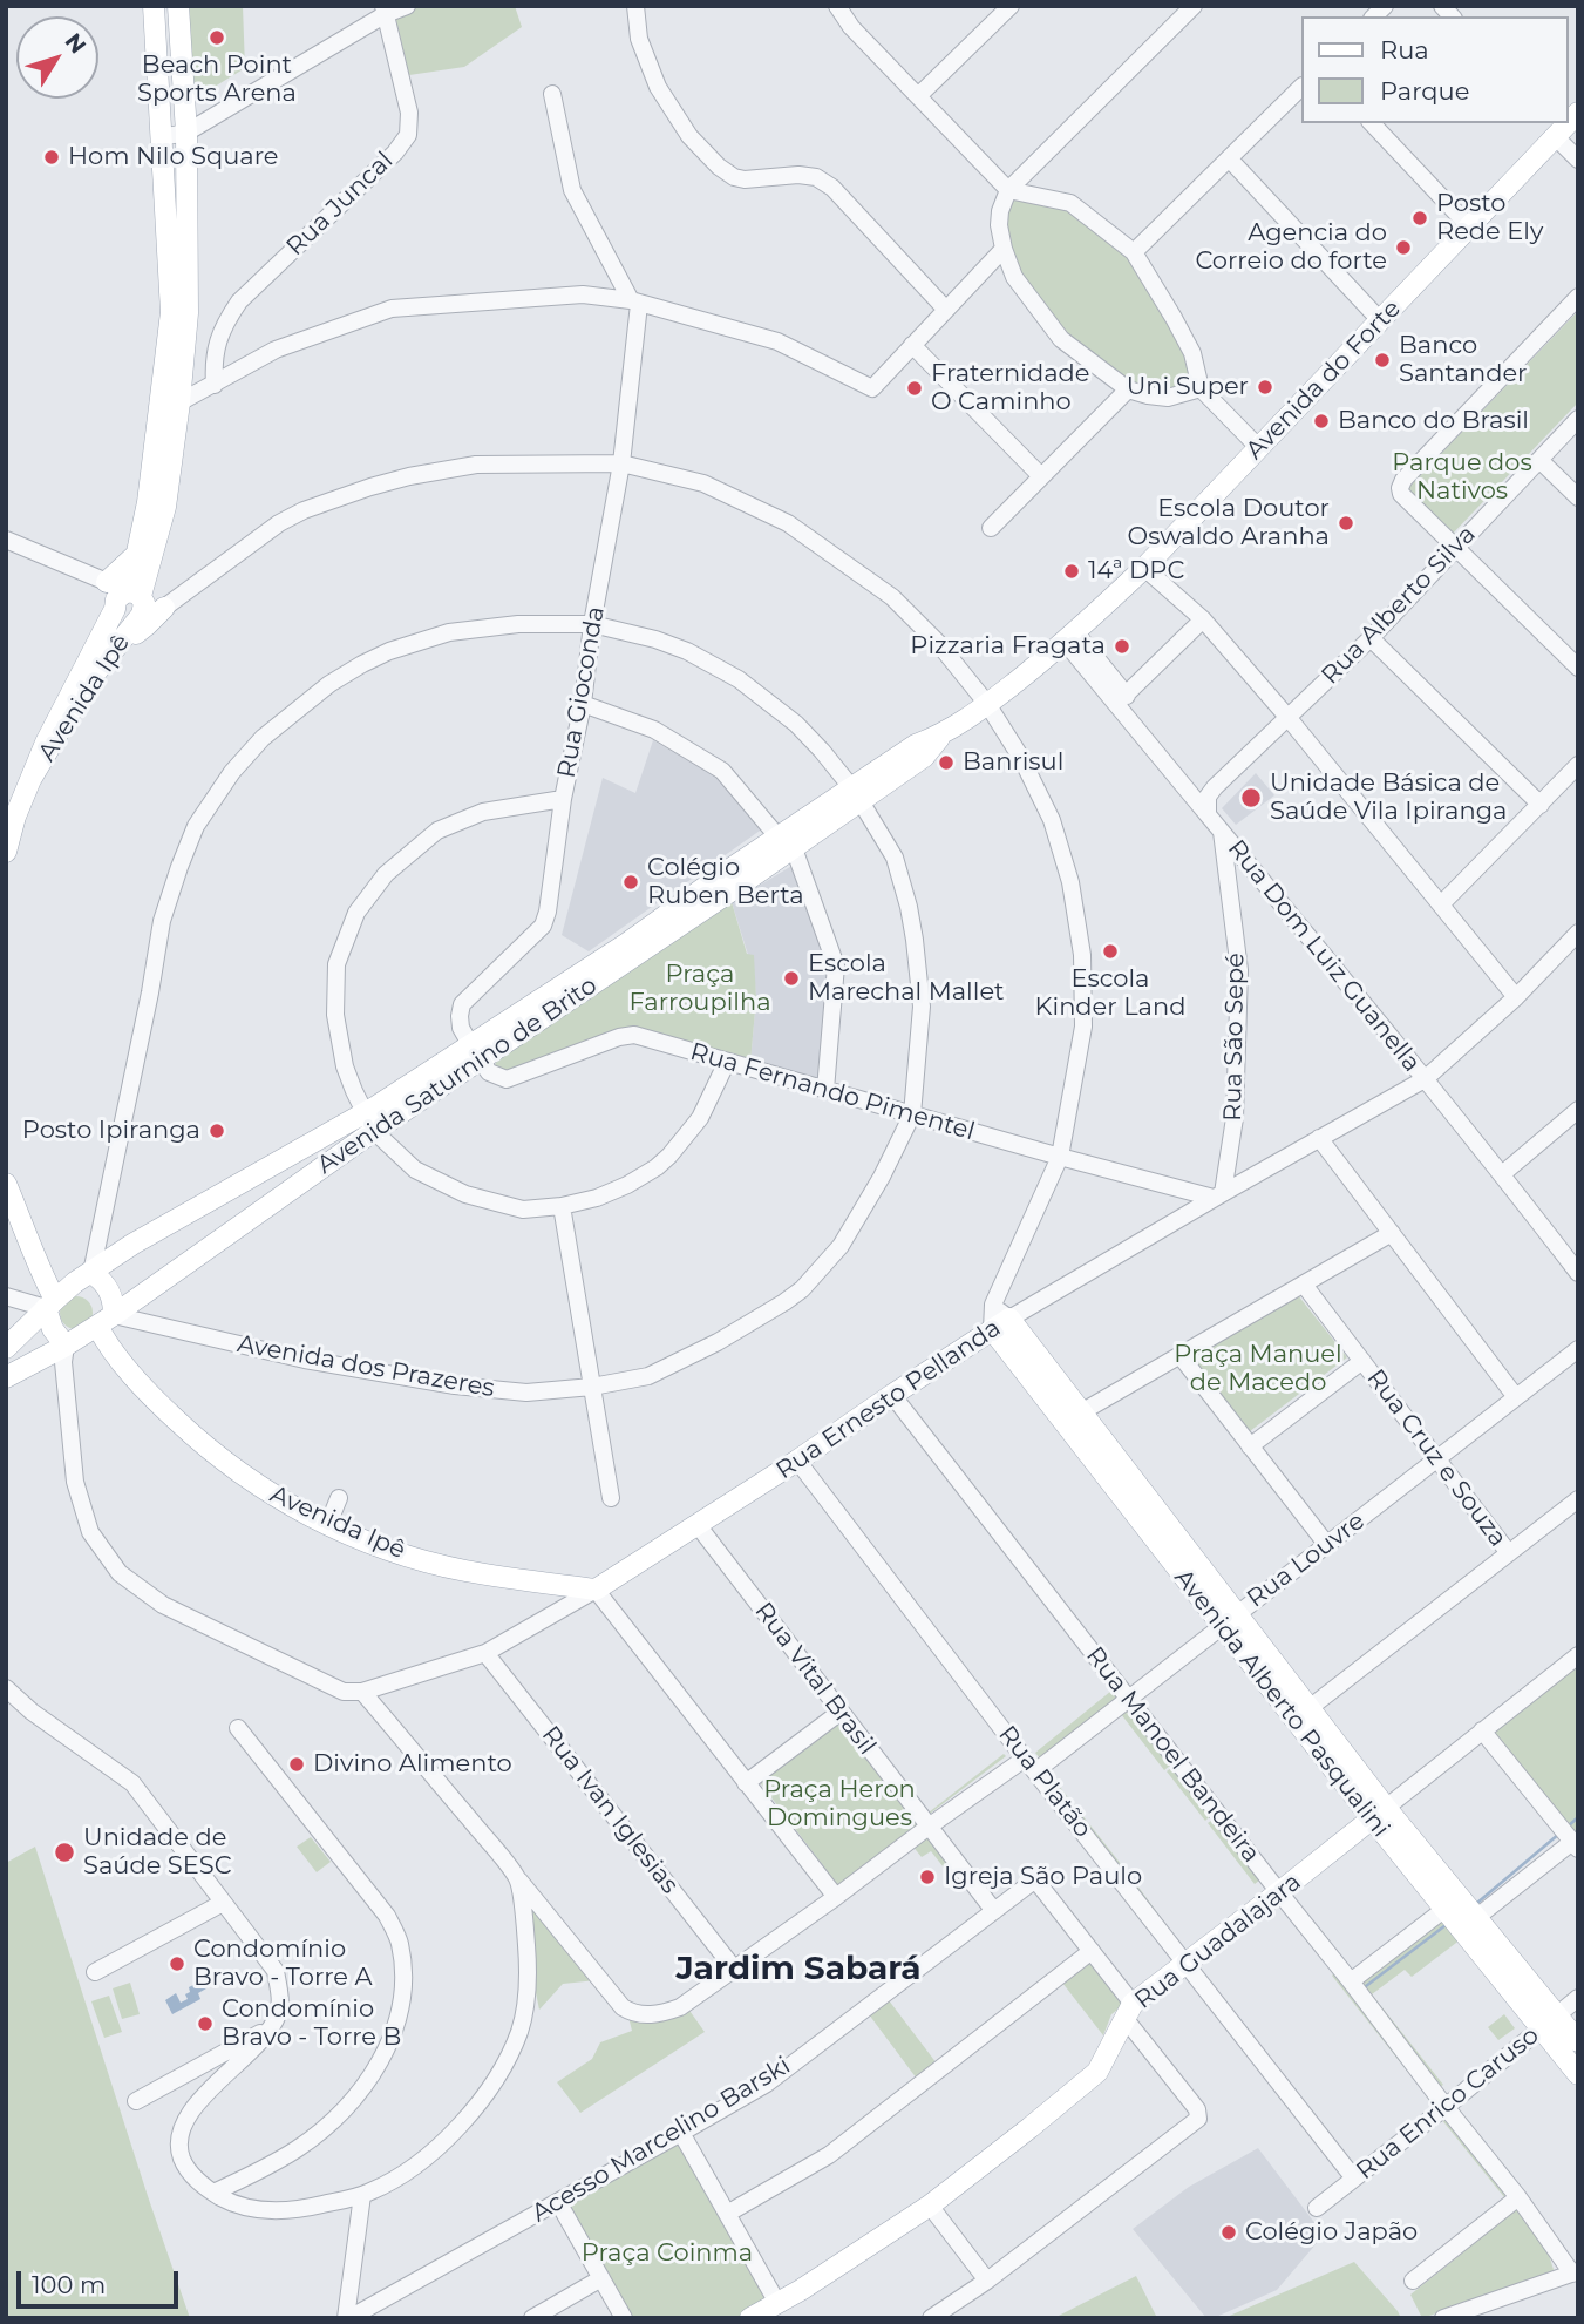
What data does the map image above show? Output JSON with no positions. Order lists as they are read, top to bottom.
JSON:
{
  "streets": {
    "main road": [
      "Avenida do Forte",
      "Avenida Ipê",
      "Avenida Saturnino de Brito",
      "Rua Ernesto Pellanda",
      "Avenida Alberto Pasqualini",
      "Rua Guadalajara"
    ],
    "street": [
      "Rua Juncal",
      "Rua Alberto Silva",
      "Rua Gioconda",
      "Rua Dom Luiz Guanella",
      "Rua São Sepé",
      "Rua Fernando Pimentel",
      "Avenida dos Prazeres",
      "Rua Cruz e Souza",
      "Rua Louvre",
      "Rua Vital Brasil",
      "Rua Manoel Bandeira",
      "Rua Platão",
      "Rua Ivan Iglesias",
      "Rua Enrico Caruso",
      "Acesso Marcelino Barski"
    ]
  },
  "crossings": [
    ["Avenida do Forte", "Rua Dom Luiz Guanella"],
    ["Avenida do Forte", "Avenida Saturnino de Brito"],
    ["Rua Gioconda", "Avenida Saturnino de Brito"],
    ["Rua Gioconda", "Rua Fernando Pimentel"],
    ["Rua Gioconda", "Avenida dos Prazeres"],
    ["Avenida Ipê", "Avenida Saturnino de Brito"],
    ["Avenida Ipê", "Avenida dos Prazeres"],
    ["Avenida Ipê", "Rua Ernesto Pellanda"],
    ["Rua Dom Luiz Guanella", "Rua São Sepé"],
    ["Rua Dom Luiz Guanella", "Avenida Saturnino de Brito"],
    ["Rua Dom Luiz Guanella", "Rua Ernesto Pellanda"],
    ["Rua São Sepé", "Rua Fernando Pimentel"],
    ["Rua São Sepé", "Rua Ernesto Pellanda"],
    ["Avenida Saturnino de Brito", "Rua Fernando Pimentel"],
    ["Avenida Saturnino de Brito", "Avenida dos Prazeres"],
    ["Avenida Saturnino de Brito", "Rua Ernesto Pellanda"],
    ["Rua Fernando Pimentel", "Avenida dos Prazeres"],
    ["Rua Fernando Pimentel", "Rua Ernesto Pellanda"],
    ["Avenida dos Prazeres", "Rua Ernesto Pellanda"],
    ["Rua Ernesto Pellanda", "Rua Vital Brasil"],
    ["Rua Ernesto Pellanda", "Avenida Alberto Pasqualini"],
    ["Rua Ernesto Pellanda", "Rua Manoel Bandeira"],
    ["Rua Ernesto Pellanda", "Rua Platão"],
    ["Rua Ernesto Pellanda", "Rua Ivan Iglesias"],
    ["Rua Cruz e Souza", "Rua Louvre"],
    ["Rua Louvre", "Rua Vital Brasil"],
    ["Rua Louvre", "Avenida Alberto Pasqualini"],
    ["Rua Louvre", "Rua Manoel Bandeira"],
    ["Rua Louvre", "Rua Platão"],
    ["Rua Louvre", "Rua Ivan Iglesias"],
    ["Rua Vital Brasil", "Acesso Marcelino Barski"],
    ["Avenida Alberto Pasqualini", "Rua Guadalajara"],
    ["Avenida Alberto Pasqualini", "Rua Enrico Caruso"],
    ["Rua Manoel Bandeira", "Rua Guadalajara"],
    ["Rua Manoel Bandeira", "Rua Enrico Caruso"],
    ["Rua Platão", "Rua Guadalajara"],
    ["Rua Platão", "Rua Enrico Caruso"]
  ],
  "districts": ["Jardim Sabará"],
  "parks": [
    "Parque dos Nativos",
    "Praça Farroupilha",
    "Praça Manuel de Macedo",
    "Praça Heron Domingues",
    "Praça Coinma"
  ],
  "places": [
    "Beach Point Sports Arena",
    "Hom Nilo Square",
    "Posto Rede Ely",
    "Agencia do Correio do forte",
    "Banco Santander",
    "Uni Super",
    "Fraternidade O Caminho",
    "Banco do Brasil",
    "Escola Doutor Oswaldo Aranha",
    "14ª DPC",
    "Pizzaria Fragata",
    "Banrisul",
    "Unidade Básica de Saúde Vila Ipiranga",
    "Colégio Ruben Berta",
    "Escola Kinder Land",
    "Escola Marechal Mallet",
    "Posto Ipiranga",
    "Divino Alimento",
    "Unidade de Saúde SESC",
    "Igreja São Paulo",
    "Condomínio Bravo - Torre A",
    "Condomínio Bravo - Torre B",
    "Colégio Japão"
  ],
  "legend": ["Rua", "Parque"],
  "scale_bar": "100 m",
  "north": "top right"
}
